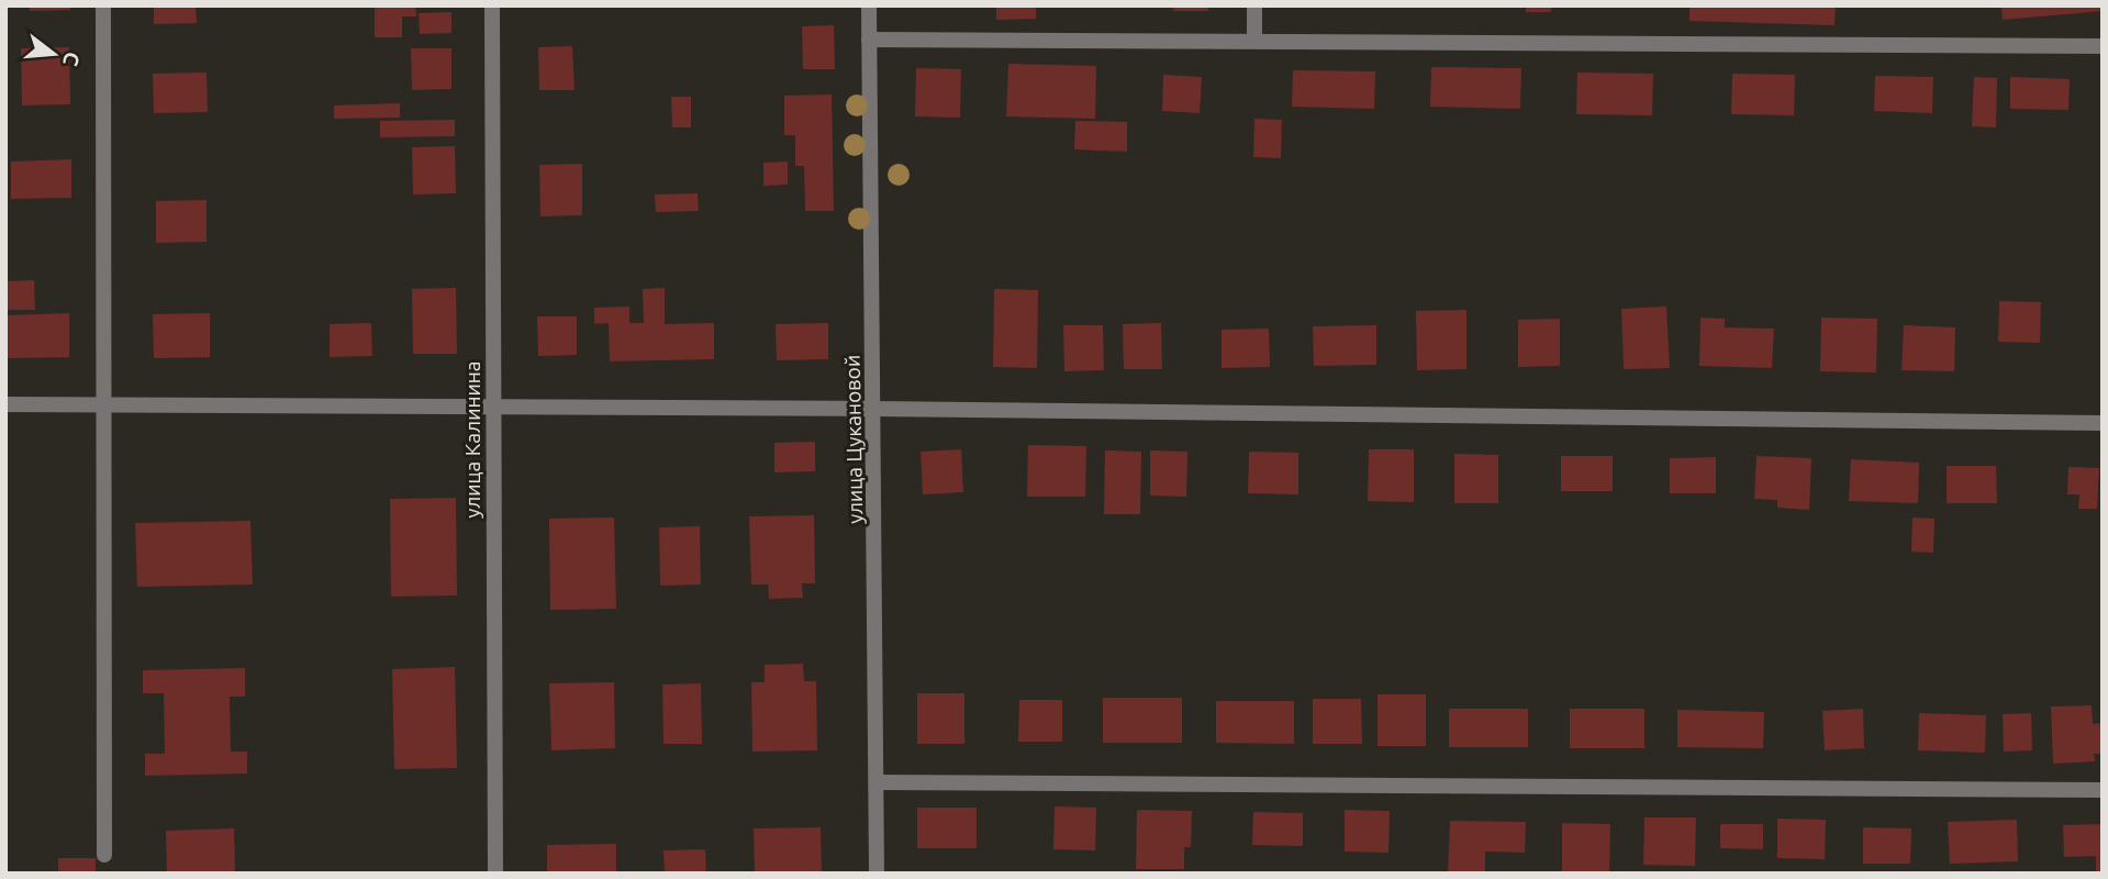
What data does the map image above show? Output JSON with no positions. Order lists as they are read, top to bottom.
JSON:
{
  "streets": {
    "street": ["улица Калинина", "улица Цукановой"]
  },
  "north": "right"
}
